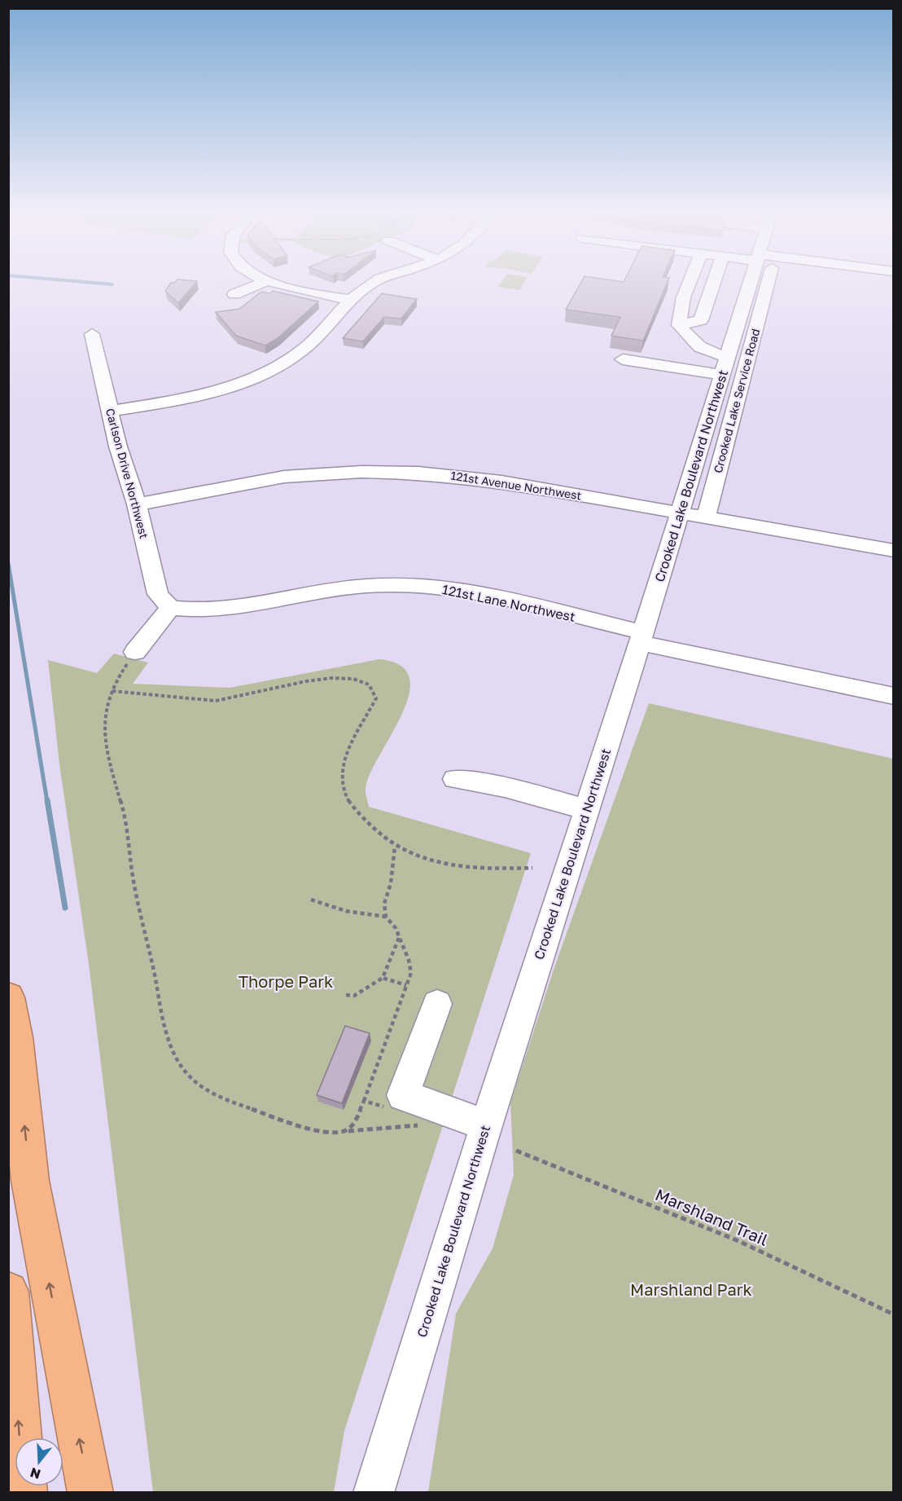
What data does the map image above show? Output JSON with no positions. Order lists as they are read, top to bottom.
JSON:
{
  "streets": {
    "street": [
      "Crooked Lake Service Road",
      "Carlson Drive Northwest",
      "Crooked Lake Boulevard Northwest",
      "121st Avenue Northwest",
      "121st Lane Northwest"
    ],
    "path": ["Marshland Trail"]
  },
  "crossings": [
    ["Crooked Lake Service Road", "121st Avenue Northwest"],
    ["Carlson Drive Northwest", "121st Avenue Northwest"],
    ["Carlson Drive Northwest", "121st Lane Northwest"],
    ["Crooked Lake Boulevard Northwest", "121st Avenue Northwest"],
    ["Crooked Lake Boulevard Northwest", "121st Lane Northwest"]
  ],
  "parks": ["Thorpe Park", "Marshland Park"],
  "north": "bottom"
}
